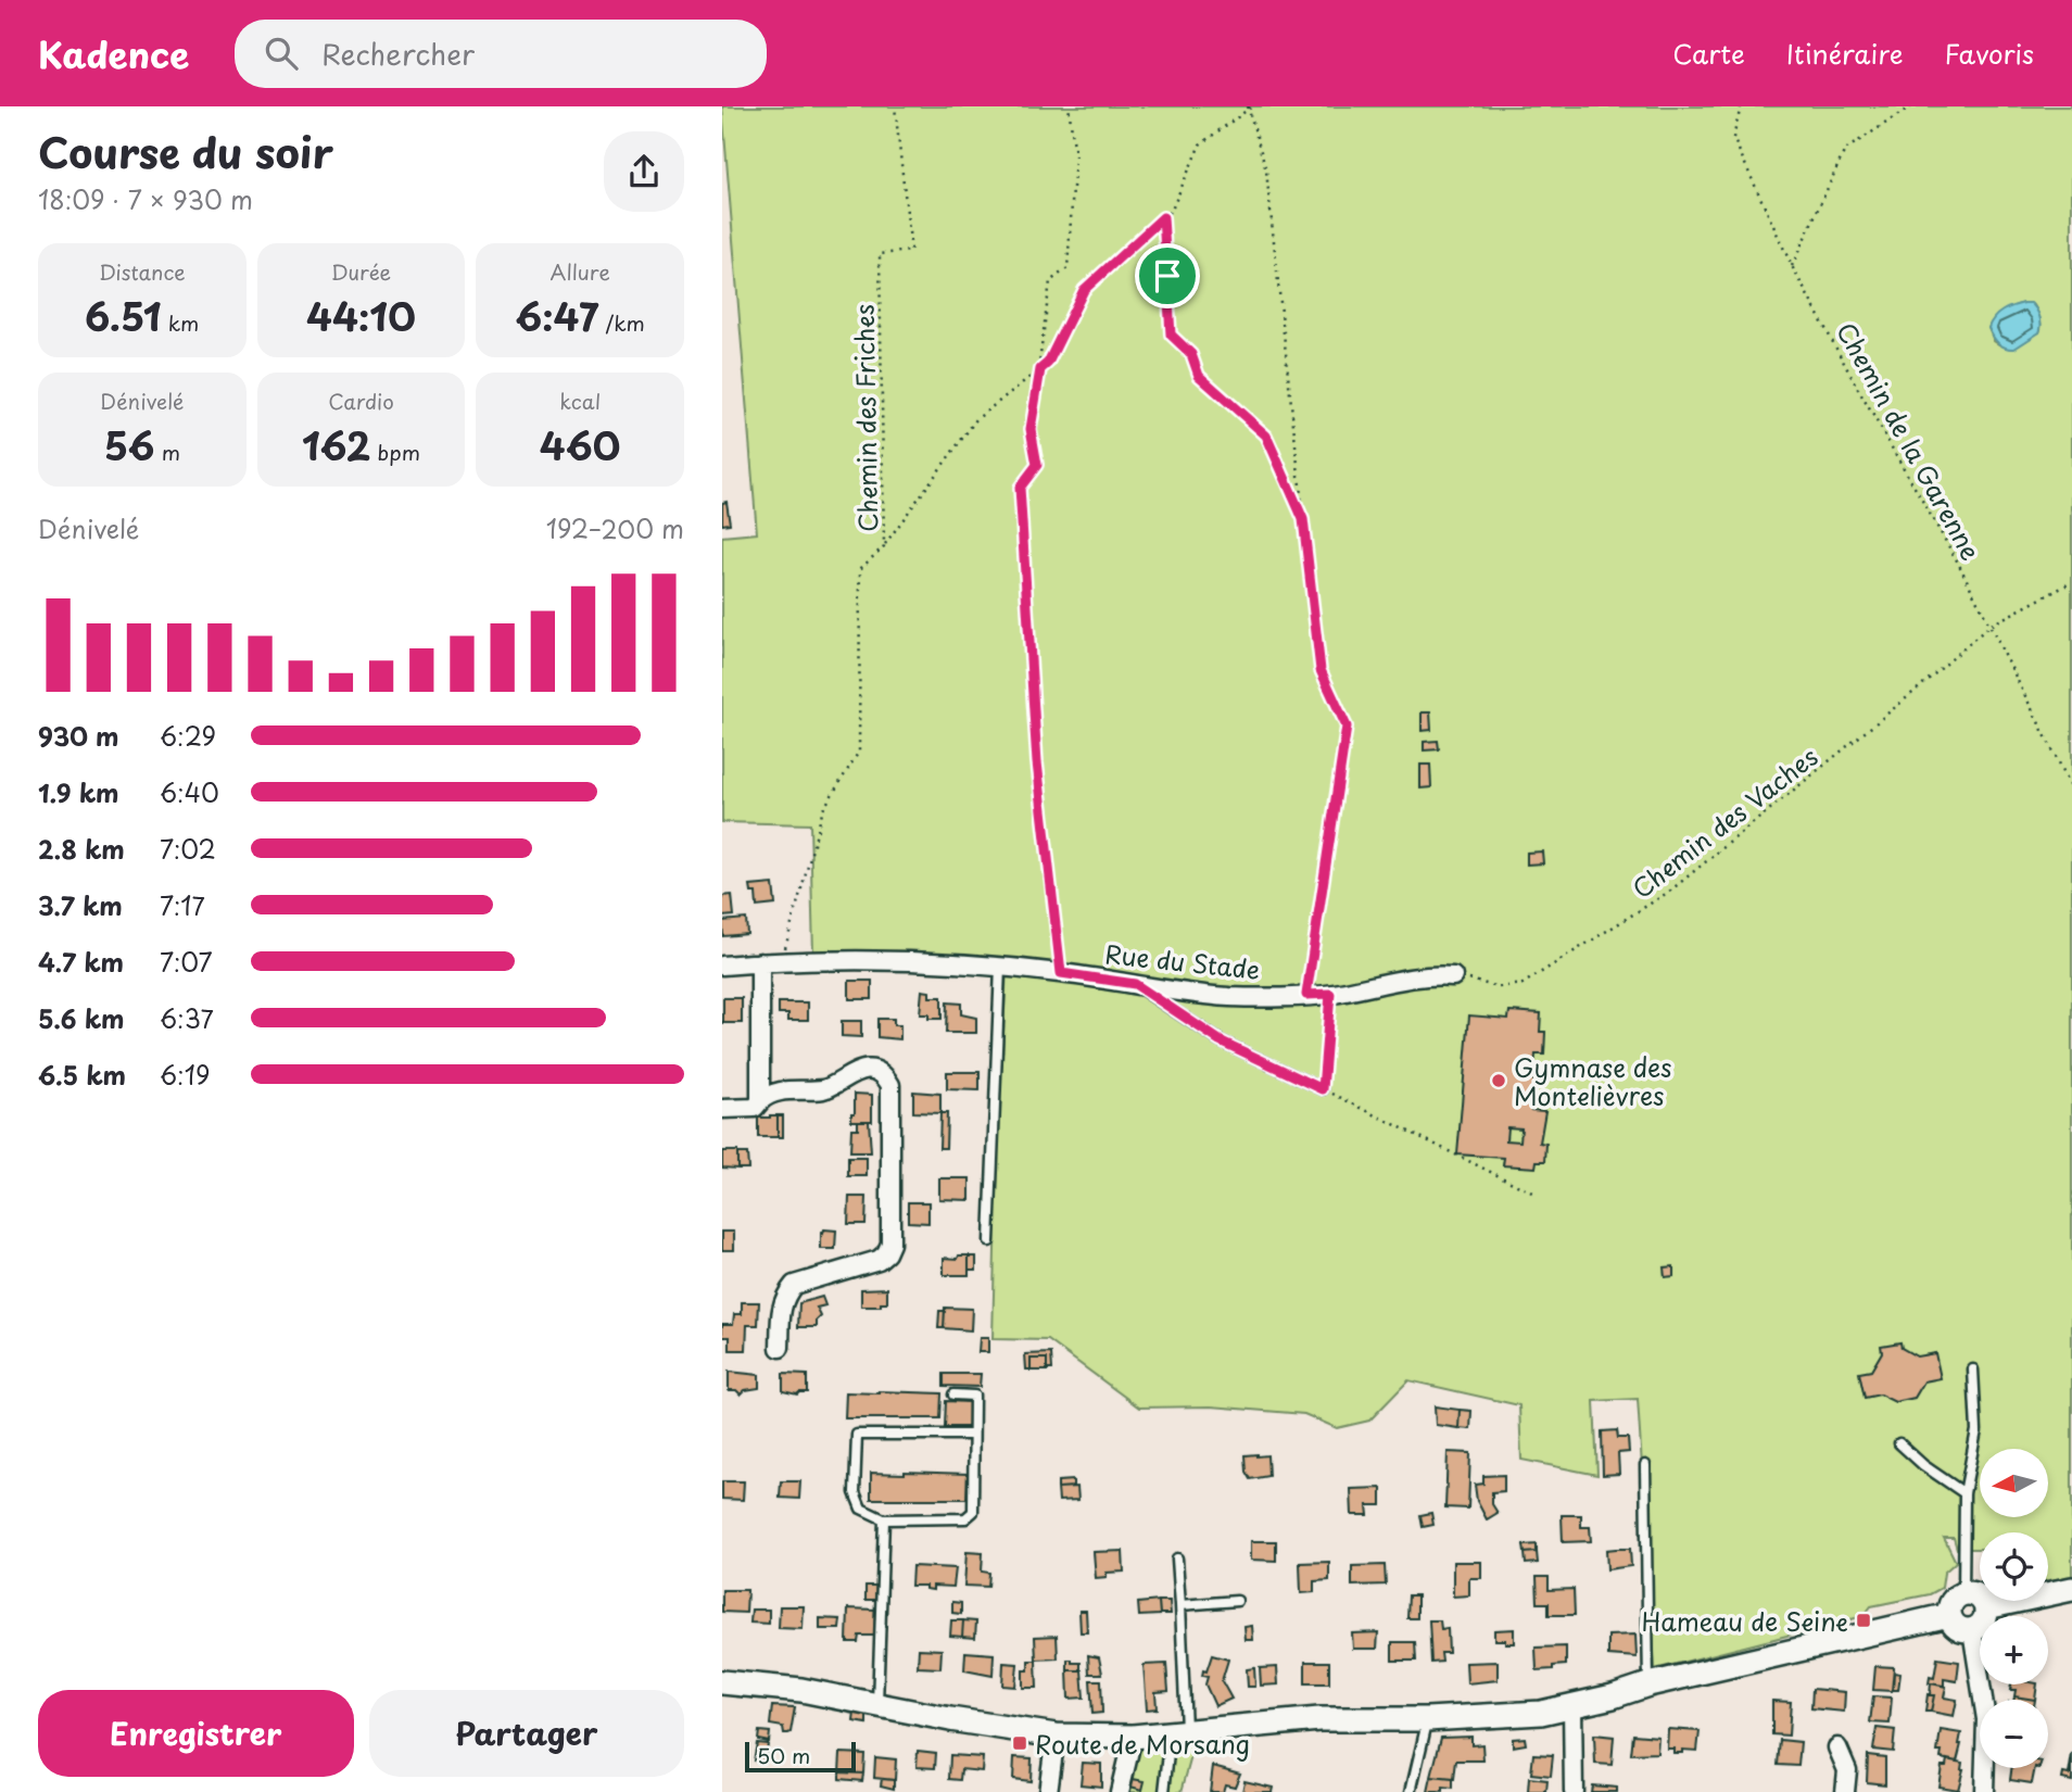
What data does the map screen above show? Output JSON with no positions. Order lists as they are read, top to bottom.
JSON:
{
  "streets": {
    "street": ["Rue du Stade"],
    "path": ["Chemin des Friches", "Chemin de la Garenne", "Chemin des Vaches"]
  },
  "crossings": [
    ["Chemin des Friches", "Rue du Stade"],
    ["Chemin de la Garenne", "Chemin des Vaches"],
    ["Chemin des Vaches", "Rue du Stade"]
  ],
  "places": {
    "other": ["Gymnase des Montelièvres"],
    "transit": ["Hameau de Seine", "Route de Morsang"]
  },
  "scale_bar": "50 m",
  "north": "left",
  "page": {
    "header": "Kadence",
    "search": "Rechercher",
    "nav": ["Carte", "Itinéraire", "Favoris"],
    "heading": ["Course du soir", "18:09 · 7 × 930 m"],
    "stats": [
      ["Distance", "6.51 km"],
      ["Durée", "44:10"],
      ["Allure", "6:47 /km"],
      ["Dénivelé", "56 m"],
      ["Cardio", "162 bpm"],
      ["kcal", "460"]
    ],
    "chart": ["Dénivelé", "192–200 m"],
    "list": [
      {
        "name": "930 m",
        "note": "6:29"
      },
      {
        "name": "1.9 km",
        "note": "6:40"
      },
      {
        "name": "2.8 km",
        "note": "7:02"
      },
      {
        "name": "3.7 km",
        "note": "7:17"
      },
      {
        "name": "4.7 km",
        "note": "7:07"
      },
      {
        "name": "5.6 km",
        "note": "6:37"
      },
      {
        "name": "6.5 km",
        "note": "6:19"
      }
    ],
    "map_buttons": ["+", "−"],
    "buttons": ["Enregistrer", "Partager"],
    "scale": "50 m"
  }
}
